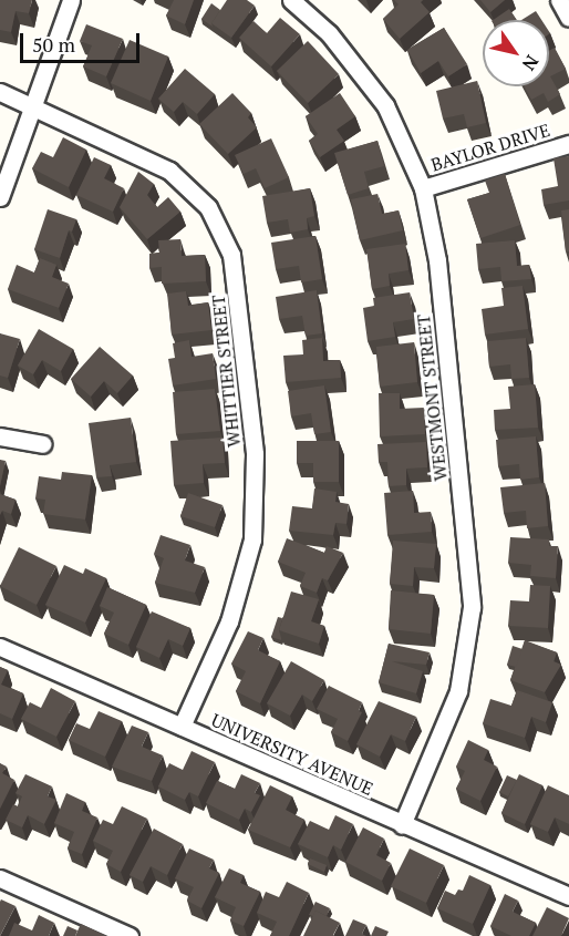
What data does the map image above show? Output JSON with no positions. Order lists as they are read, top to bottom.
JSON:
{
  "streets": {
    "street": [
      "BAYLOR DRIVE",
      "WHITTIER STREET",
      "WESTMONT STREET",
      "UNIVERSITY AVENUE"
    ]
  },
  "crossings": [
    ["BAYLOR DRIVE", "WESTMONT STREET"],
    ["WHITTIER STREET", "UNIVERSITY AVENUE"],
    ["WESTMONT STREET", "UNIVERSITY AVENUE"]
  ],
  "scale_bar": "50 m",
  "north": "bottom right"
}
